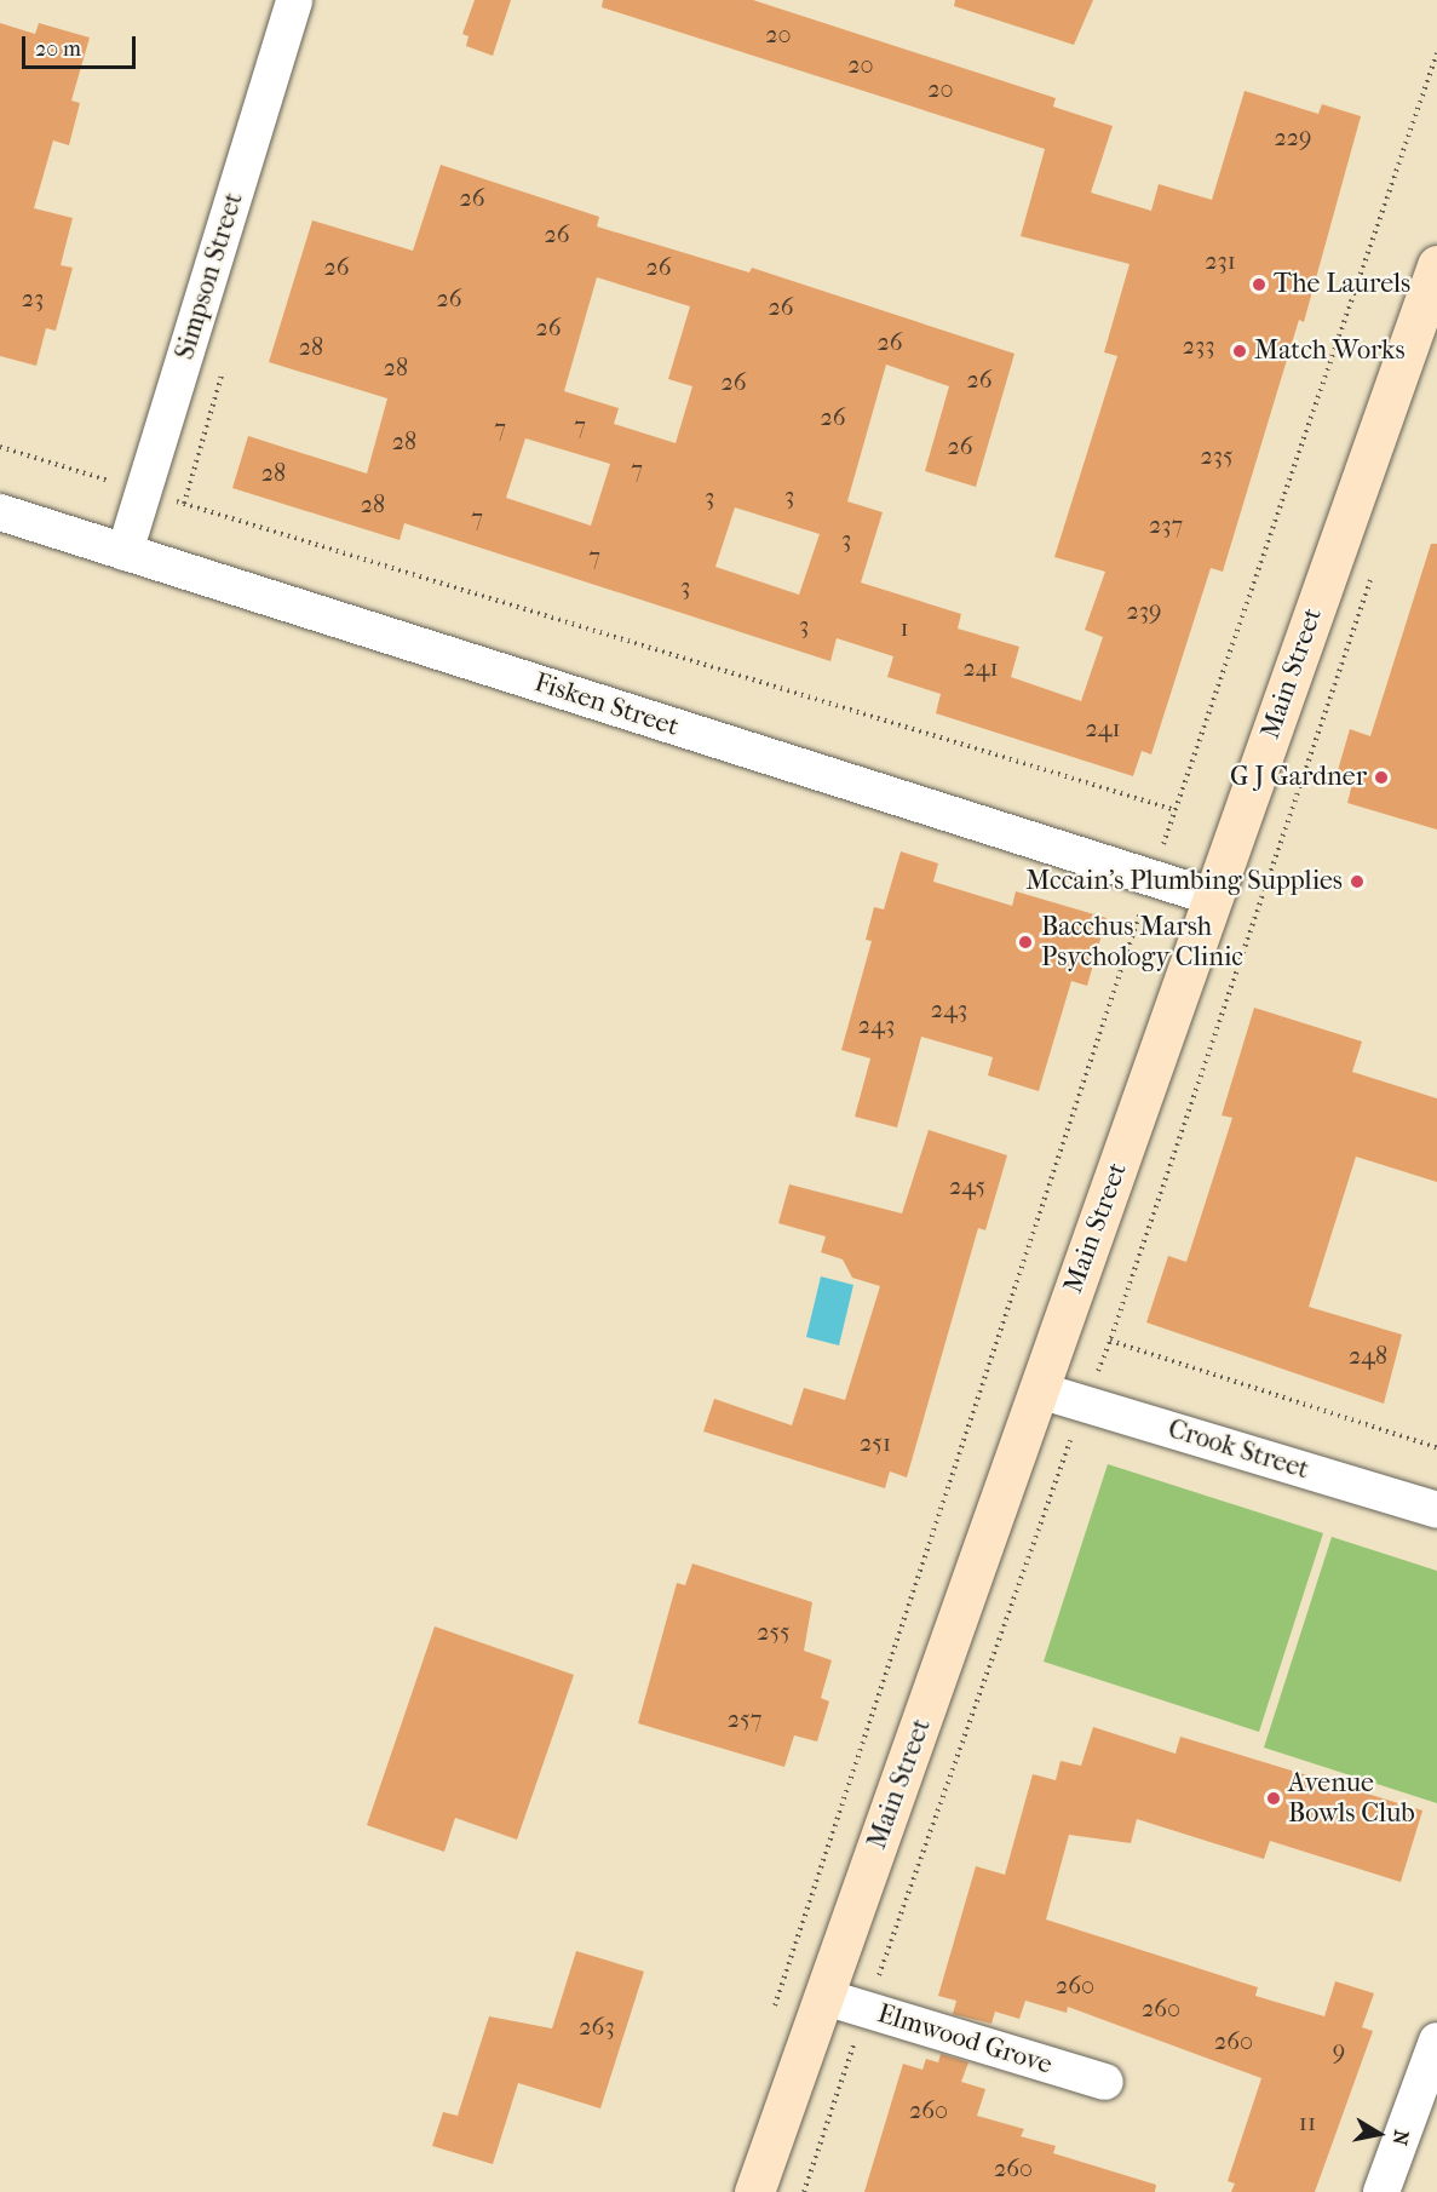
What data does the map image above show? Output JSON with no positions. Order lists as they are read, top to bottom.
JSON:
{
  "streets": {
    "main road": ["Main Street"],
    "street": [
      "Simpson Street",
      "Fisken Street",
      "Crook Street",
      "Elmwood Grove"
    ]
  },
  "crossings": [
    ["Simpson Street", "Fisken Street"],
    ["Main Street", "Fisken Street"],
    ["Main Street", "Crook Street"],
    ["Main Street", "Elmwood Grove"]
  ],
  "places": [
    "The Laurels",
    "Match Works",
    "G J Gardner",
    "Mccain's Plumbing Supplies",
    "Bacchus Marsh Psychology Clinic",
    "Avenue Bowls Club"
  ],
  "house_numbers": [
    "20",
    "20",
    "20",
    "229",
    "26",
    "26",
    "231",
    "26",
    "26",
    "23",
    "26",
    "26",
    "26",
    "26",
    "233",
    "28",
    "28",
    "26",
    "26",
    "26",
    "7",
    "7",
    "28",
    "26",
    "235",
    "7",
    "28",
    "3",
    "3",
    "28",
    "7",
    "237",
    "3",
    "7",
    "3",
    "239",
    "3",
    "1",
    "241",
    "241",
    "243",
    "243",
    "245",
    "248",
    "251",
    "255",
    "257",
    "260",
    "260",
    "263",
    "260",
    "9",
    "260",
    "11",
    "260"
  ],
  "scale_bar": "20 m",
  "north": "right"
}
